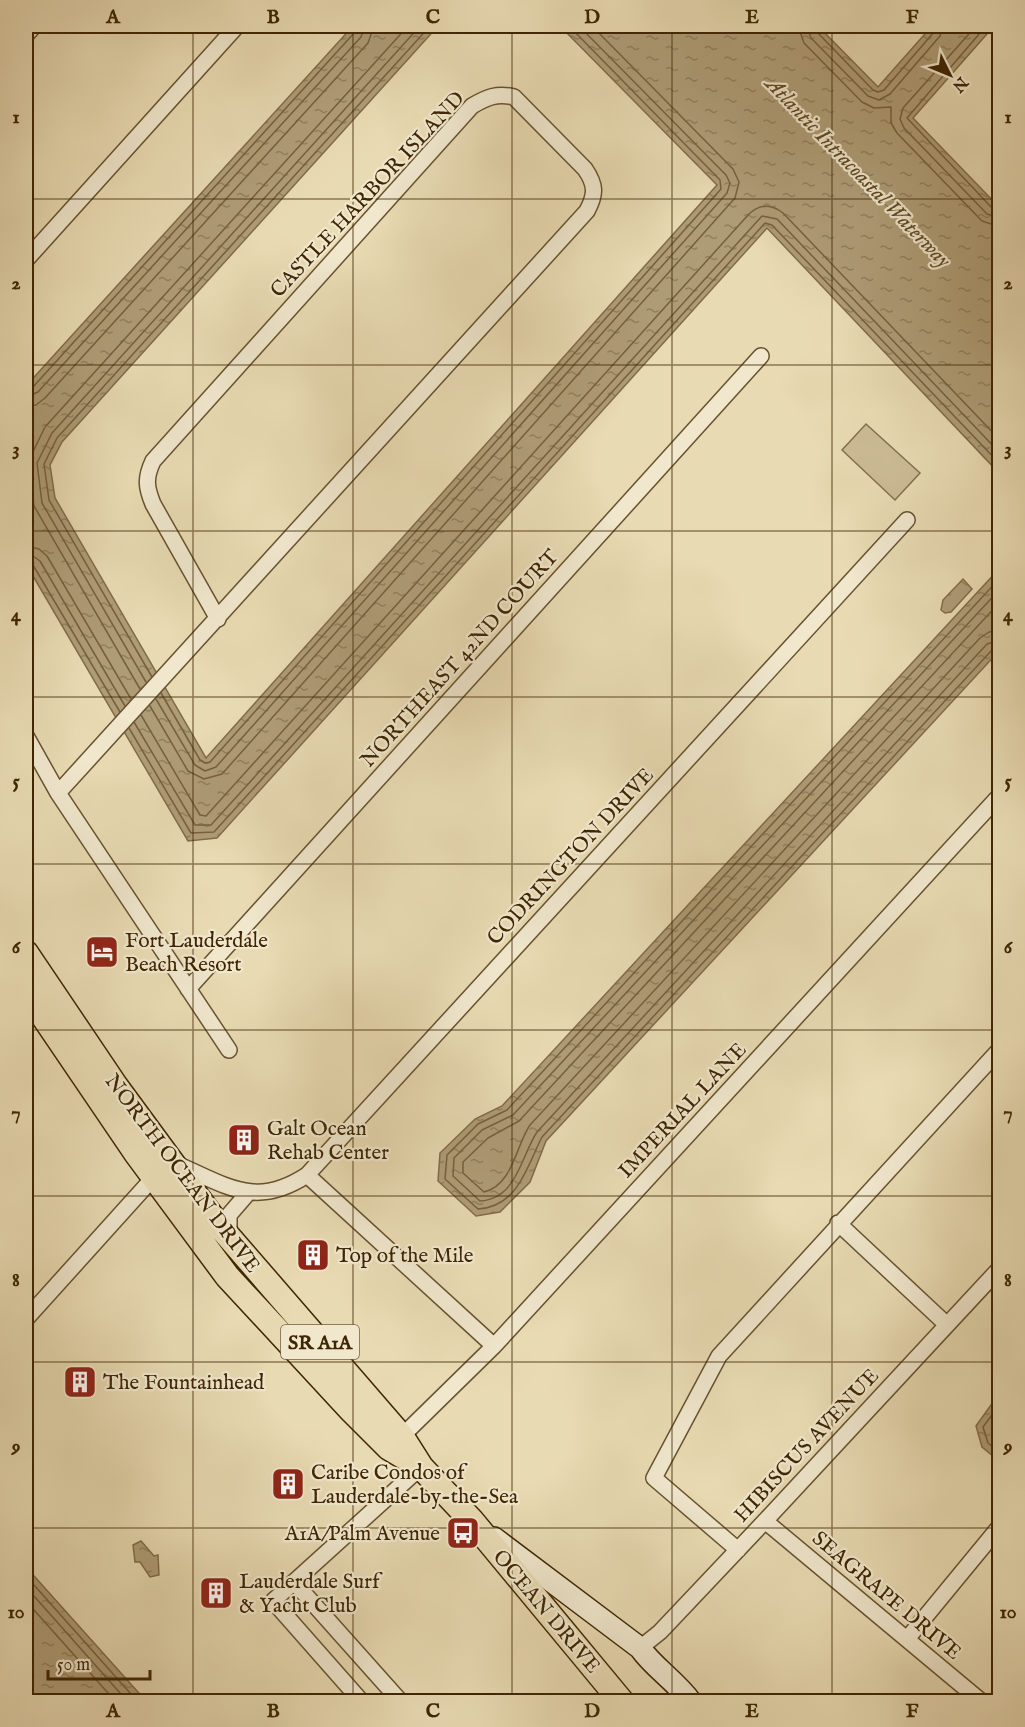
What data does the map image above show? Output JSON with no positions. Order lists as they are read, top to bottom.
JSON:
{
  "streets": {
    "main road": ["NORTH OCEAN DRIVE", "SR A1A", "OCEAN DRIVE"],
    "street": [
      "CASTLE HARBOR ISLAND",
      "NORTHEAST 42ND COURT",
      "CODRINGTON DRIVE",
      "IMPERIAL LANE",
      "HIBISCUS AVENUE",
      "SEAGRAPE DRIVE"
    ]
  },
  "crossings": [
    ["IMPERIAL LANE", "NORTH OCEAN DRIVE"],
    ["NORTH OCEAN DRIVE", "OCEAN DRIVE"],
    ["HIBISCUS AVENUE", "SEAGRAPE DRIVE"]
  ],
  "water": ["Atlantic Intracoastal Waterway"],
  "places": {
    "hotel": ["Fort Lauderdale Beach Resort"],
    "building": [
      "Galt Ocean Rehab Center",
      "Top of the Mile",
      "The Fountainhead",
      "Caribe Condos of Lauderdale-by-the-Sea",
      "Lauderdale Surf & Yacht Club"
    ],
    "bus stop": ["A1A/Palm Avenue"]
  },
  "scale_bar": "50 m",
  "north": "bottom right",
  "grid": {
    "columns": [
      "A",
      "B",
      "C",
      "D",
      "E",
      "F"
    ],
    "rows": [
      "1",
      "2",
      "3",
      "4",
      "5",
      "6",
      "7",
      "8",
      "9",
      "10"
    ]
  }
}
